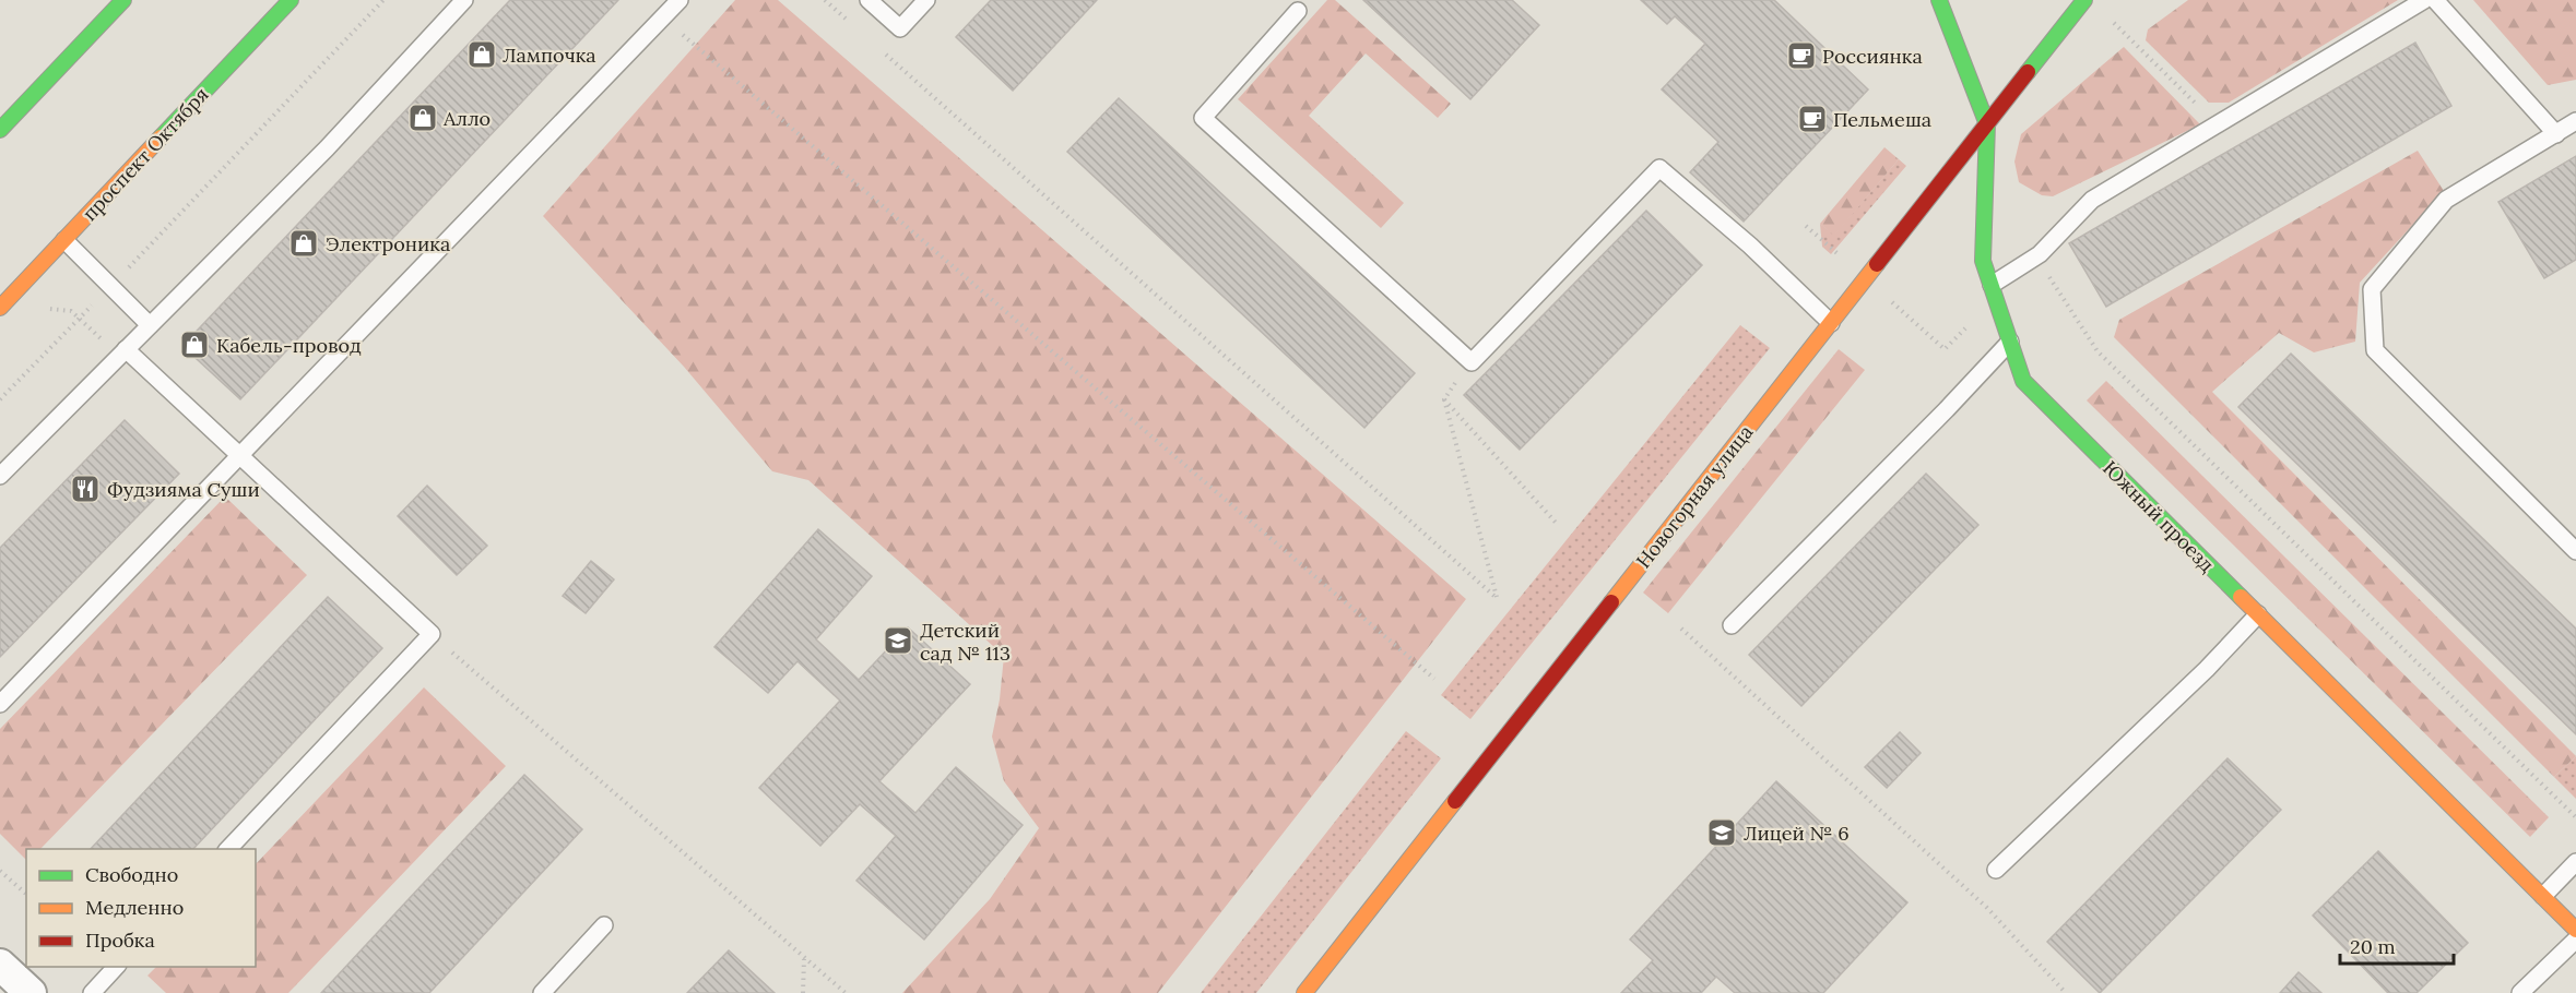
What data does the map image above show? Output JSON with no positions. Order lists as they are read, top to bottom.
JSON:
{
  "streets": {
    "street": ["проспект Октября", "Новогорная улица", "Южный проезд"]
  },
  "crossings": [
    ["Новогорная улица", "Южный проезд"]
  ],
  "places": {
    "shop": [
      "Лампочка",
      "Алло",
      "Электроника",
      "Кабель-провод"
    ],
    "cafe": ["Россиянка", "Пельмеша"],
    "restaurant": ["Фудзияма Суши"],
    "school or university": ["Детский сад № 113", "Лицей № 6"]
  },
  "legend": ["Свободно", "Медленно", "Пробка"],
  "scale_bar": "20 m"
}
